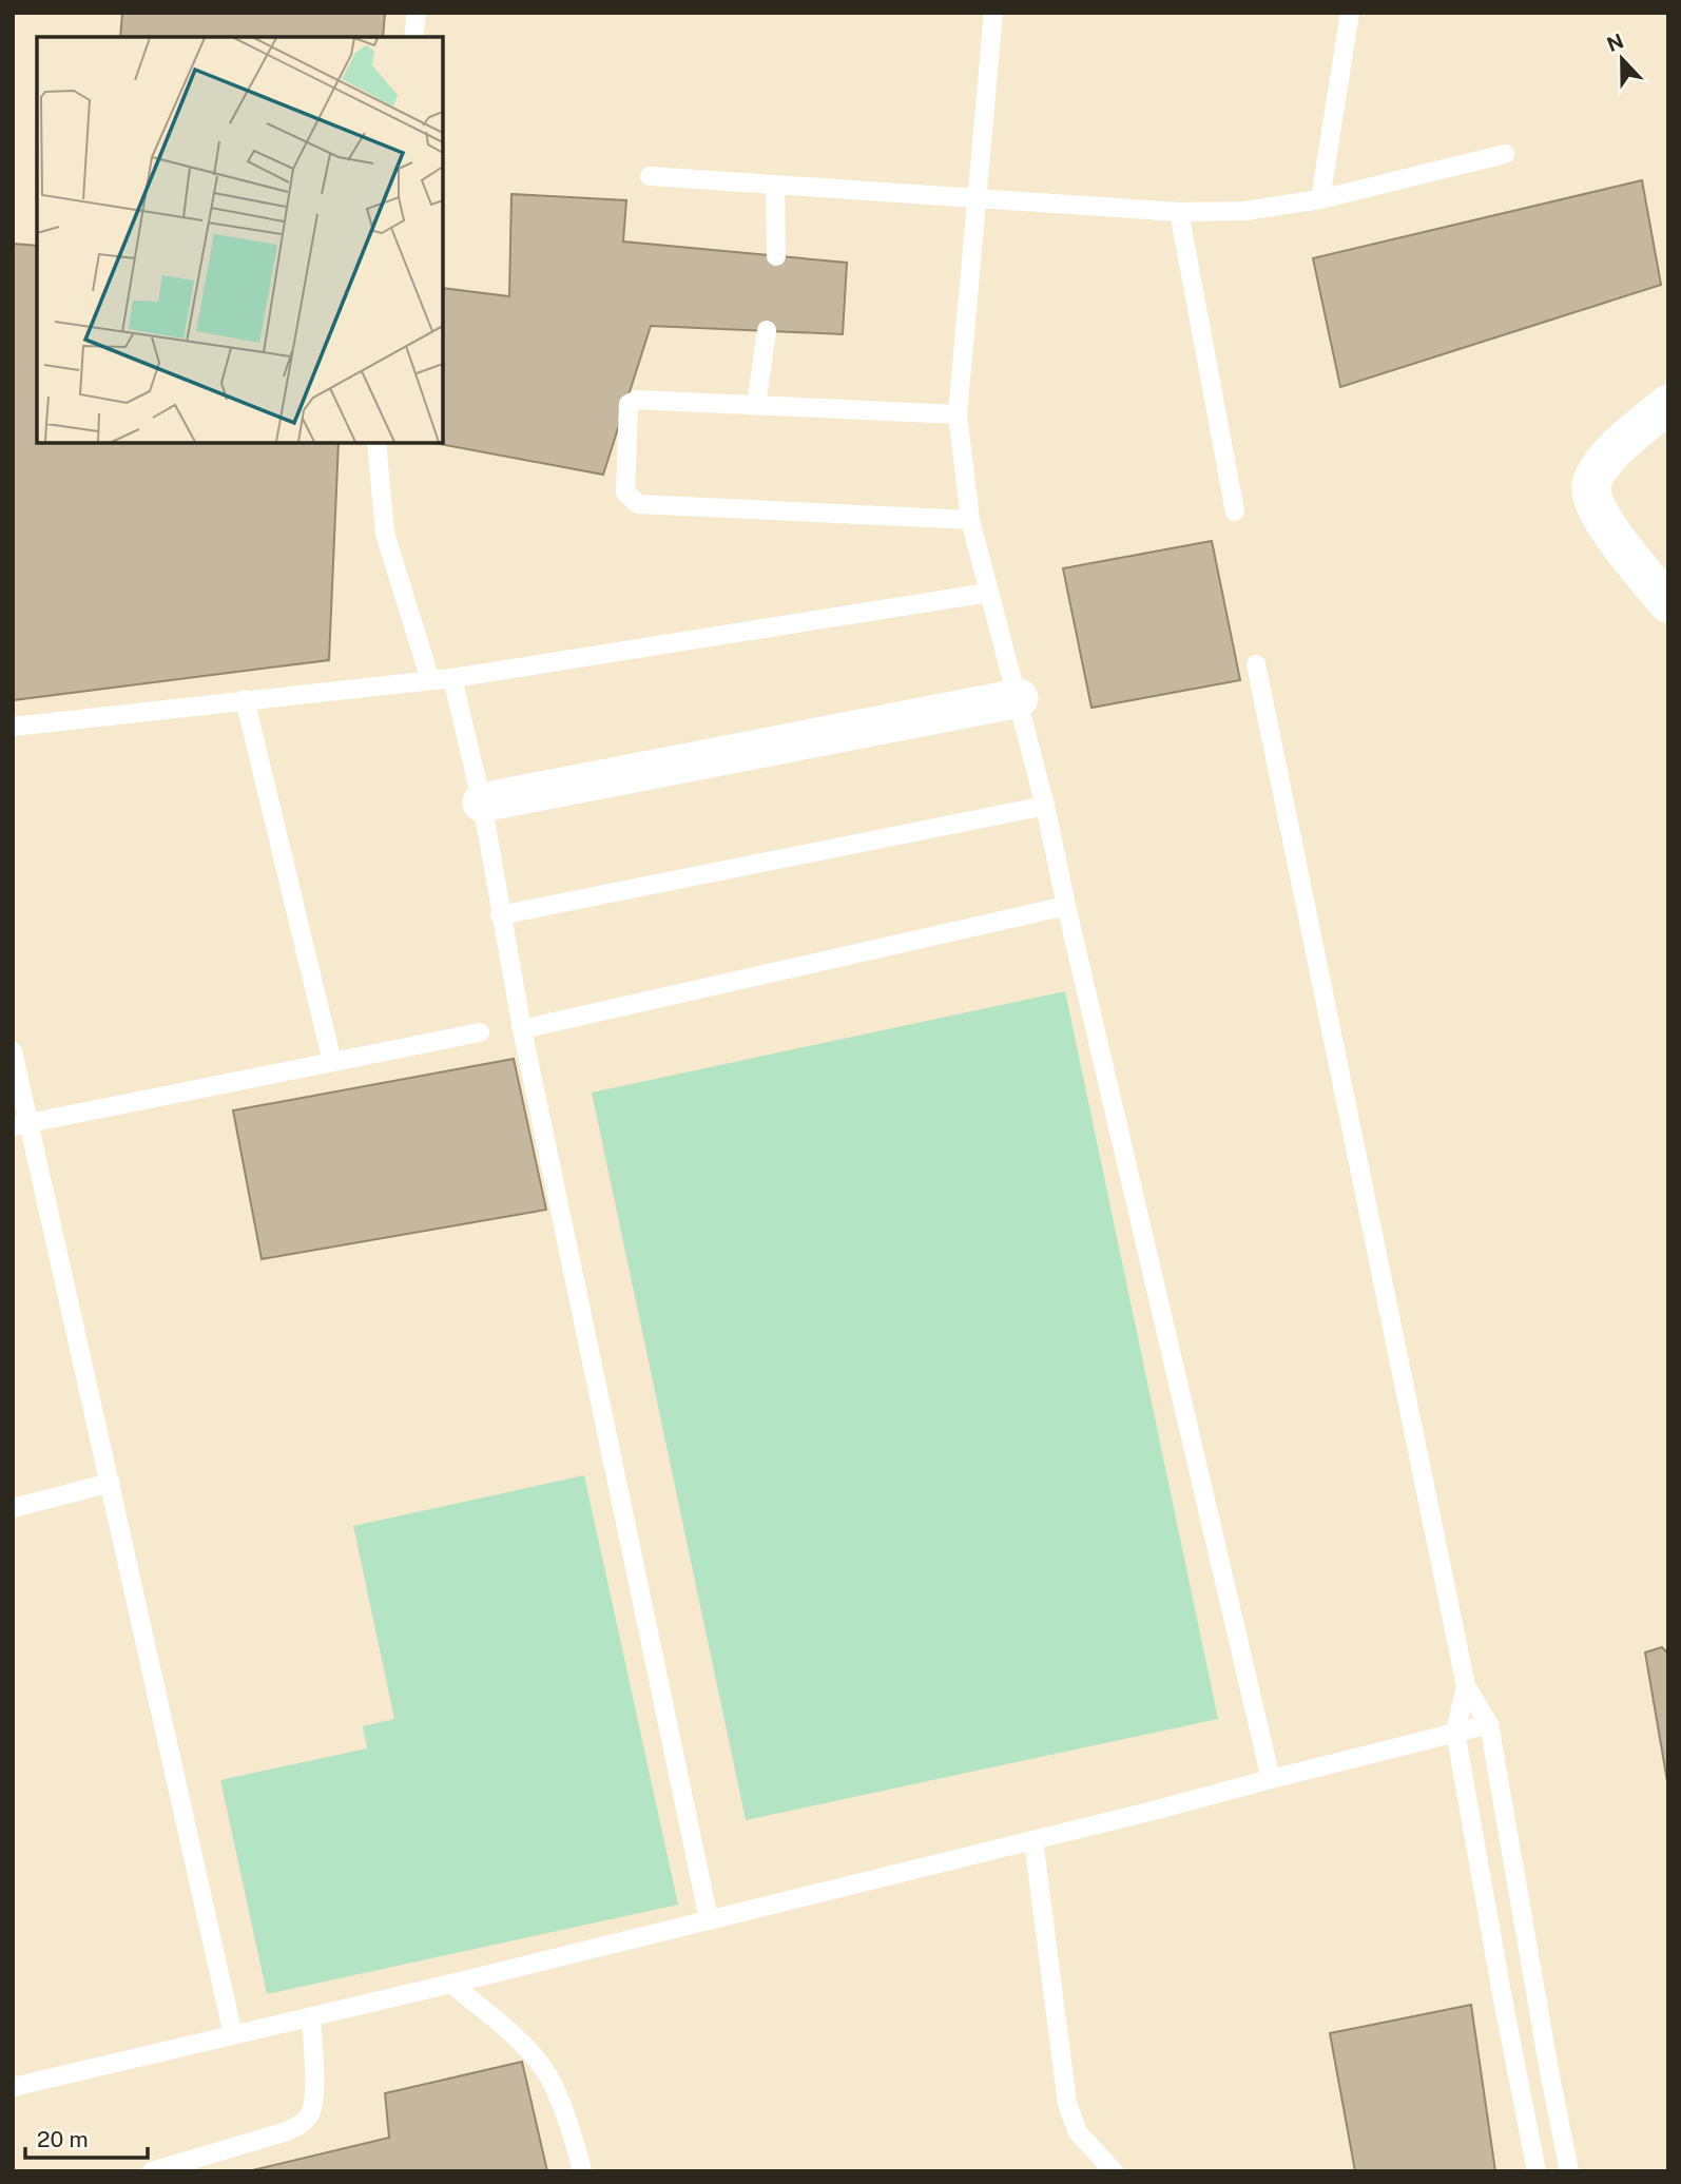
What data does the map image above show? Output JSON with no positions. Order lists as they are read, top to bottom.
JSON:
{
  "scale_bar": "20 m",
  "north": "top"
}
